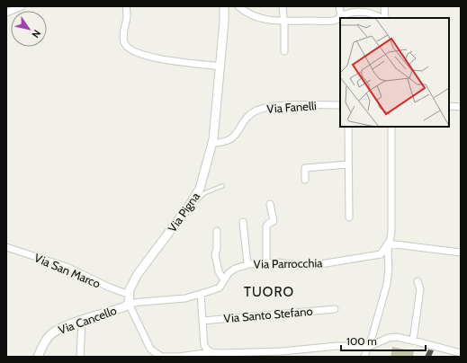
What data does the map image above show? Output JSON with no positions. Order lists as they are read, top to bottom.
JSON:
{
  "streets": {
    "street": [
      "Via Fanelli",
      "Via Pigna",
      "Via Parrocchia",
      "Via San Marco",
      "Via Santo Stefano",
      "Via Cancello"
    ]
  },
  "crossings": [
    ["Via Fanelli", "Via Pigna"],
    ["Via Pigna", "Via Parrocchia"],
    ["Via Pigna", "Via San Marco"],
    ["Via Pigna", "Via Cancello"],
    ["Via Parrocchia", "Via Cancello"]
  ],
  "districts": ["TUORO"],
  "scale_bar": "100 m",
  "north": "bottom right"
}
